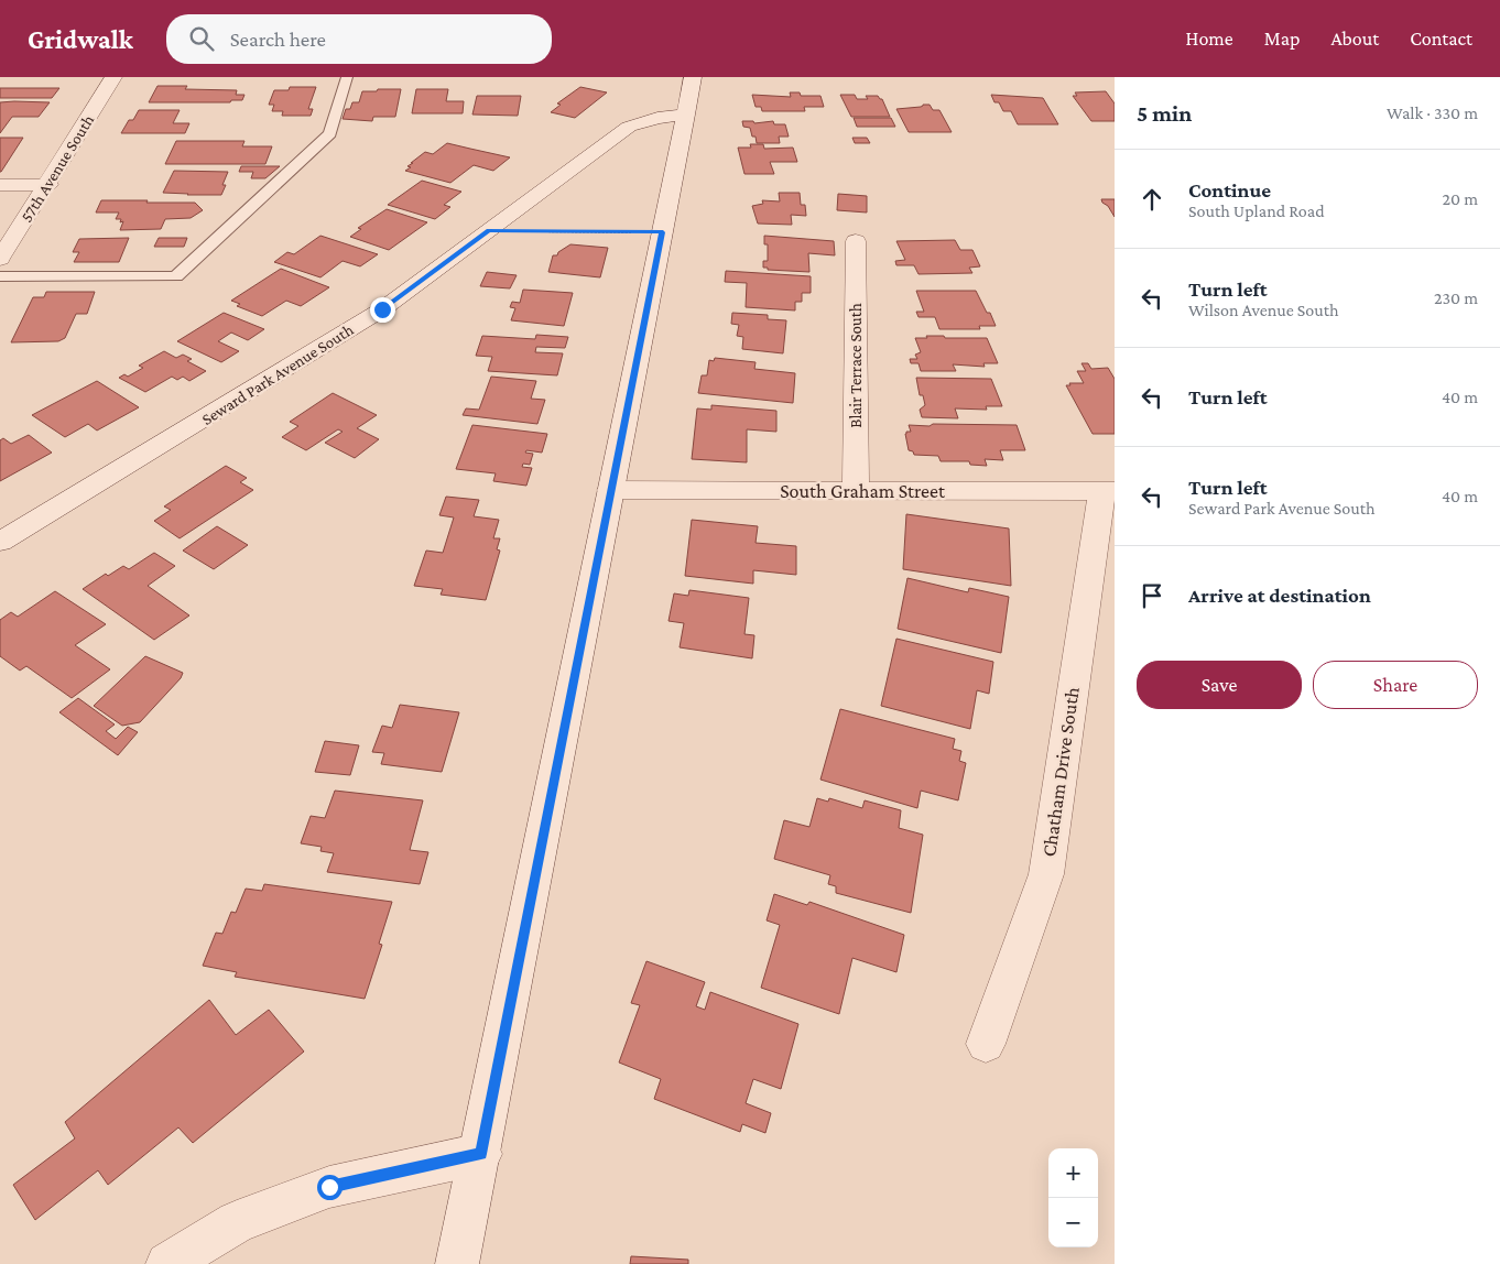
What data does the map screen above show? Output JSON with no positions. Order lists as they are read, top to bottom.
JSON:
{
  "streets": {
    "street": [
      "57th Avenue South",
      "Blair Terrace South",
      "Seward Park Avenue South",
      "South Graham Street",
      "Chatham Drive South"
    ]
  },
  "crossings": [
    ["Blair Terrace South", "South Graham Street"],
    ["South Graham Street", "Chatham Drive South"]
  ],
  "page": {
    "header": "Gridwalk",
    "search": "Search here",
    "nav": [
      "Home",
      "Map",
      "About",
      "Contact"
    ],
    "heading": ["5 min", "Walk · 330 m"],
    "list": [
      ["Continue", "South Upland Road", "20 m"],
      ["Turn left", "Wilson Avenue South", "230 m"],
      ["Turn left", "40 m"],
      ["Turn left", "Seward Park Avenue South", "40 m"],
      "Arrive at destination"
    ],
    "buttons": ["Save", "Share"],
    "map_buttons": ["+", "−"]
  }
}
